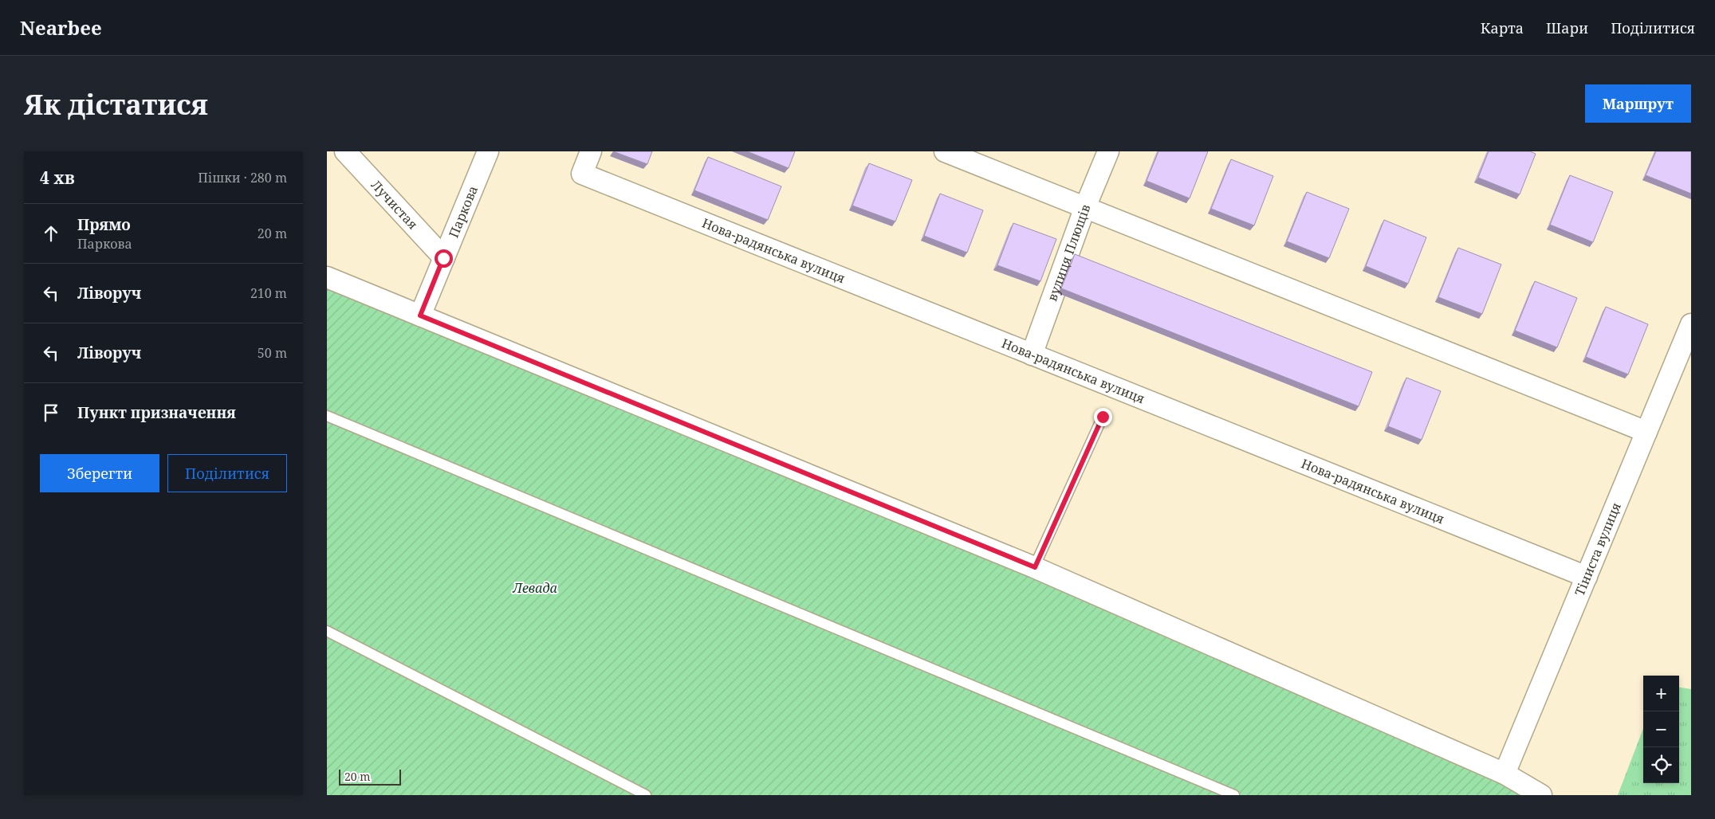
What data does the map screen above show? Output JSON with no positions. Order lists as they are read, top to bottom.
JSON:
{
  "streets": {
    "street": [
      "Лучистая",
      "Паркова",
      "Нова-радянська вулиця",
      "вулиця Плющів",
      "Тіниста вулиця"
    ]
  },
  "crossings": [
    ["Лучистая", "Паркова"],
    ["Нова-радянська вулиця", "вулиця Плющів"],
    ["Нова-радянська вулиця", "Тіниста вулиця"]
  ],
  "parks": ["Левада"],
  "scale_bar": "20 m",
  "page": {
    "header": "Nearbee",
    "nav": ["Карта", "Шари", "Поділитися"],
    "buttons": [
      "Маршрут",
      ["Зберегти", "Поділитися"]
    ],
    "title": "Як дістатися",
    "heading": ["4 хв", "Пішки · 280 m"],
    "list": [
      ["Прямо", "Паркова", "20 m"],
      ["Ліворуч", "210 m"],
      ["Ліворуч", "50 m"],
      "Пункт призначення"
    ],
    "map_buttons": ["+", "−"],
    "scale": "20 m"
  }
}
